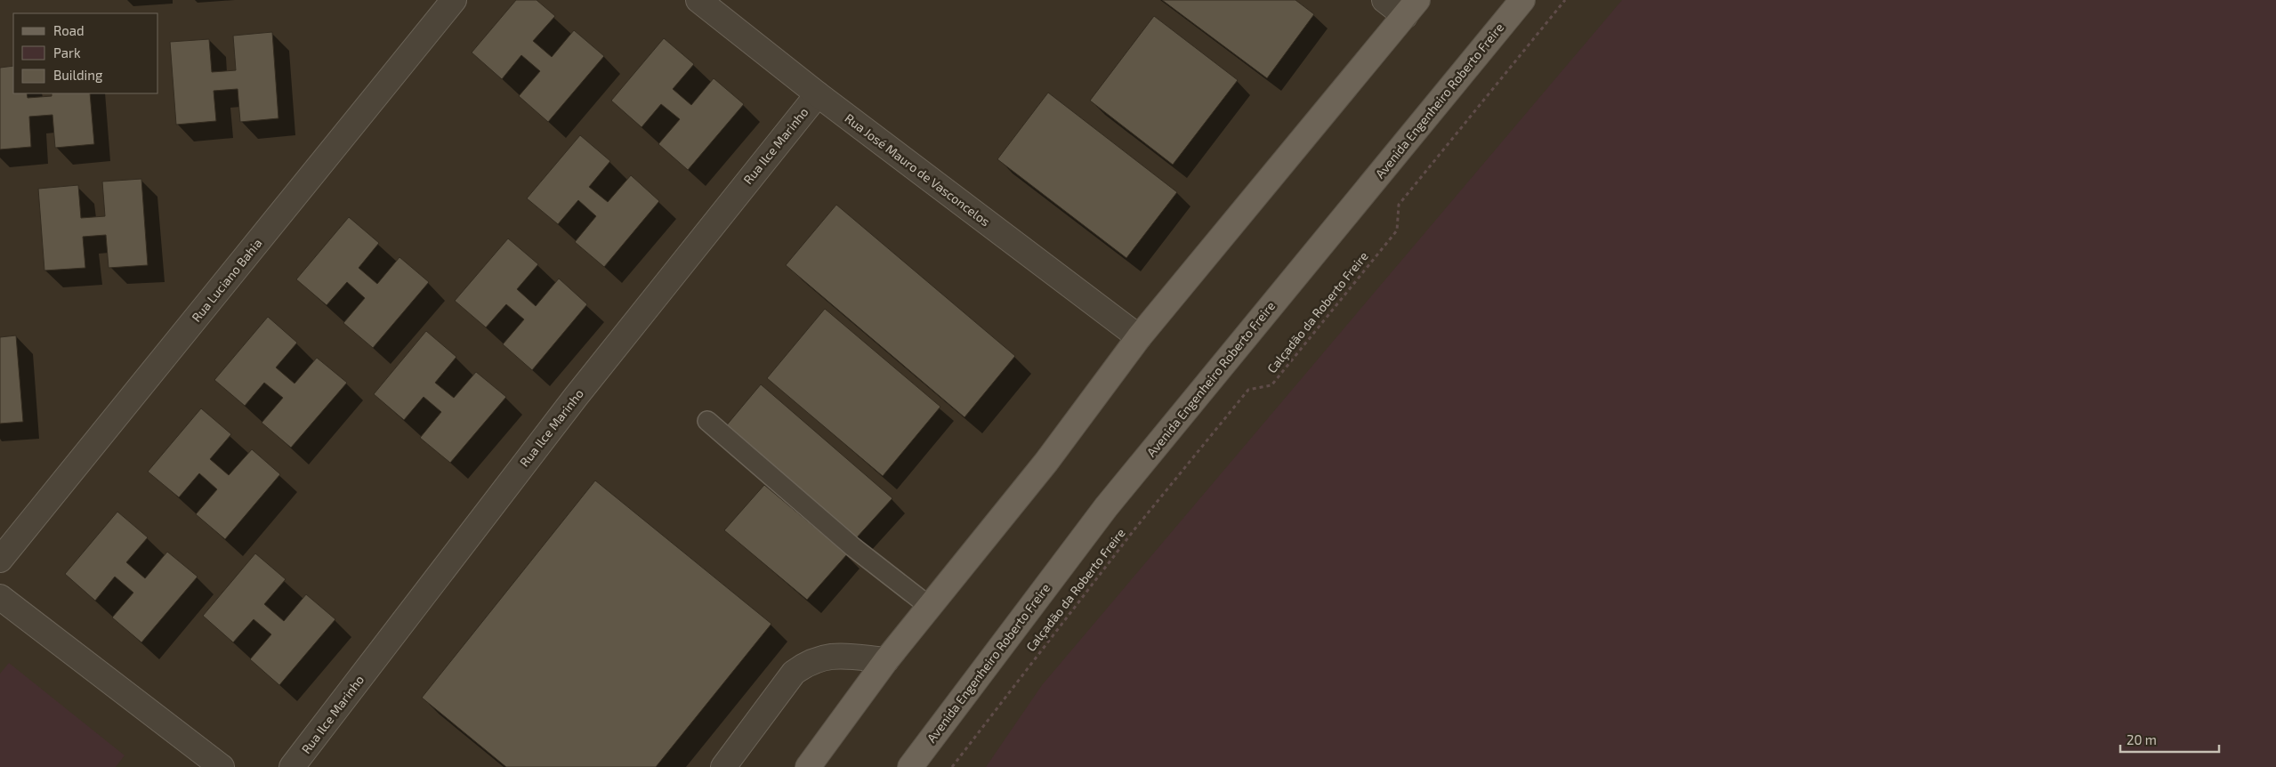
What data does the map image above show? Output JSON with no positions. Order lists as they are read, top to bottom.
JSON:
{
  "streets": {
    "main road": ["Avenida Engenheiro Roberto Freire"],
    "street": ["Rua Ilce Marinho", "Rua José Mauro de Vasconcelos", "Rua Luciano Bahia"],
    "path": ["Calçadão da Roberto Freire"]
  },
  "crossings": [
    ["Rua Ilce Marinho", "Rua José Mauro de Vasconcelos"]
  ],
  "legend": ["Road", "Park", "Building"],
  "scale_bar": "20 m"
}
